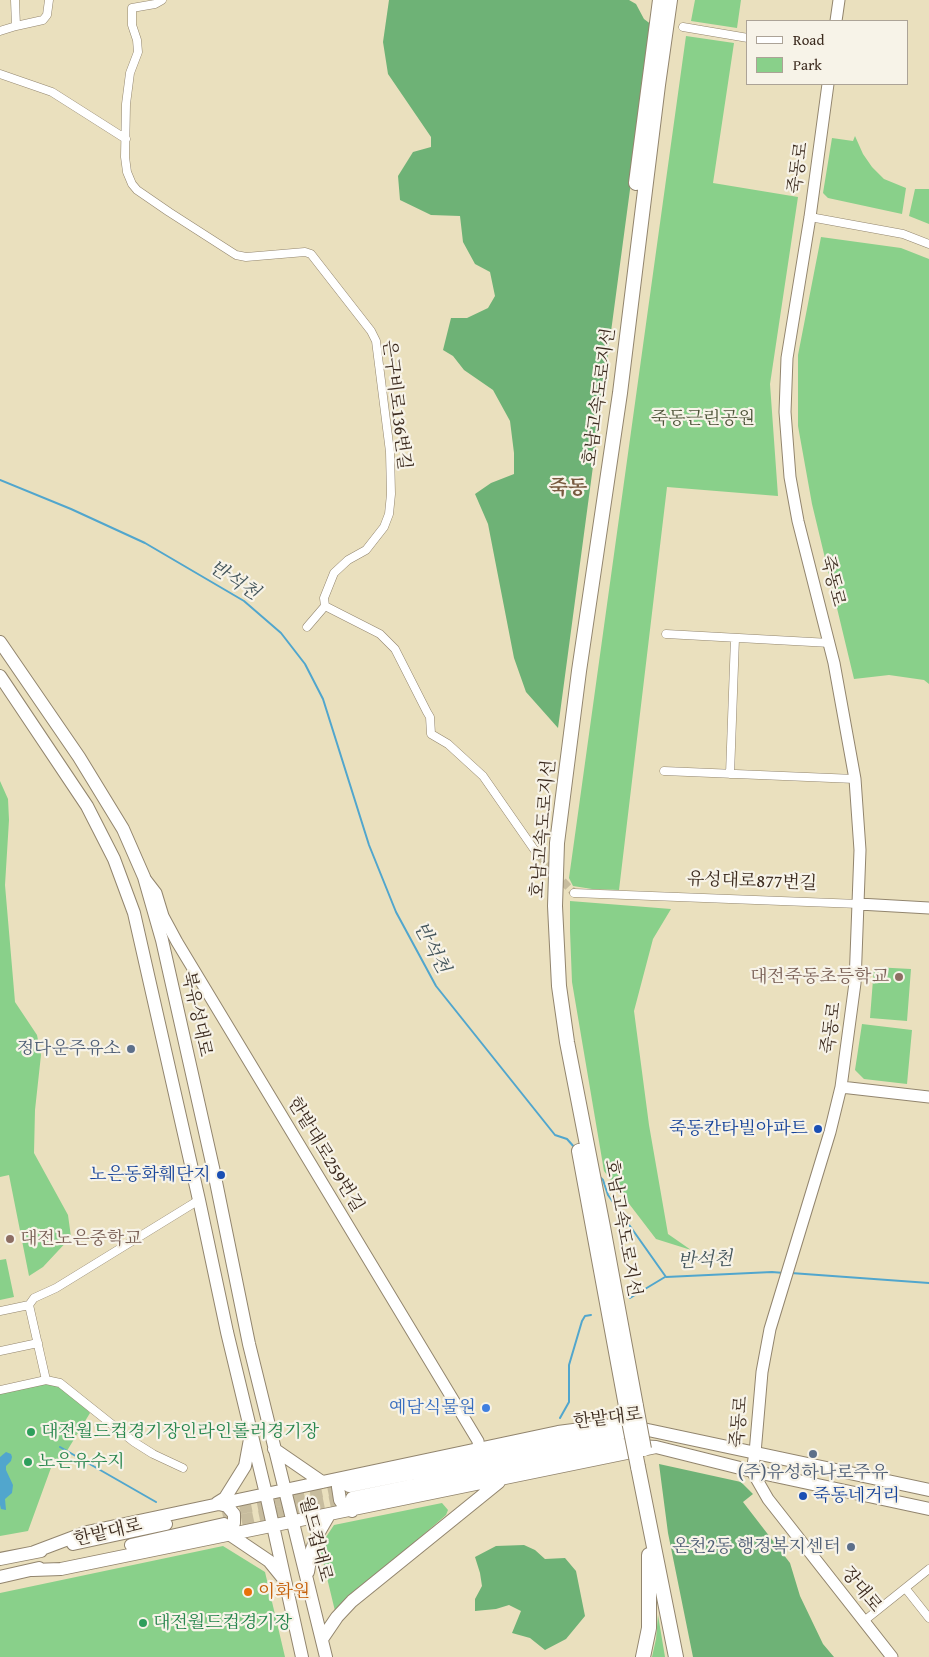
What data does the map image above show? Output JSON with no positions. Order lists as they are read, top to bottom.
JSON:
{
  "streets": {
    "highway": ["호남고속도로지선"],
    "main road": ["북유성대로", "한밭대로", "월드컵대로"],
    "street": [
      "죽동로",
      "은구비로136번길",
      "유성대로877번길",
      "한밭대로259번길",
      "장대로"
    ]
  },
  "crossings": [
    ["죽동로", "유성대로877번길"],
    ["죽동로", "한밭대로"],
    ["죽동로", "장대로"],
    ["북유성대로", "한밭대로259번길"],
    ["북유성대로", "월드컵대로"],
    ["한밭대로", "장대로"]
  ],
  "districts": ["죽동"],
  "water": ["반석천"],
  "parks": ["죽동근린공원"],
  "places": [
    "대전죽동초등학교",
    "정다운주유소",
    "죽동칸타빌아파트",
    "노은동화훼단지",
    "대전노은중학교",
    "예담식물원",
    "대전월드컵경기장인라인롤러경기장",
    "(주)유성하나로주유",
    "노은유수지",
    "죽동네거리",
    "온천2동 행정복지센터",
    "이화원",
    "대전월드컵경기장"
  ],
  "legend": ["Road", "Park"]
}
